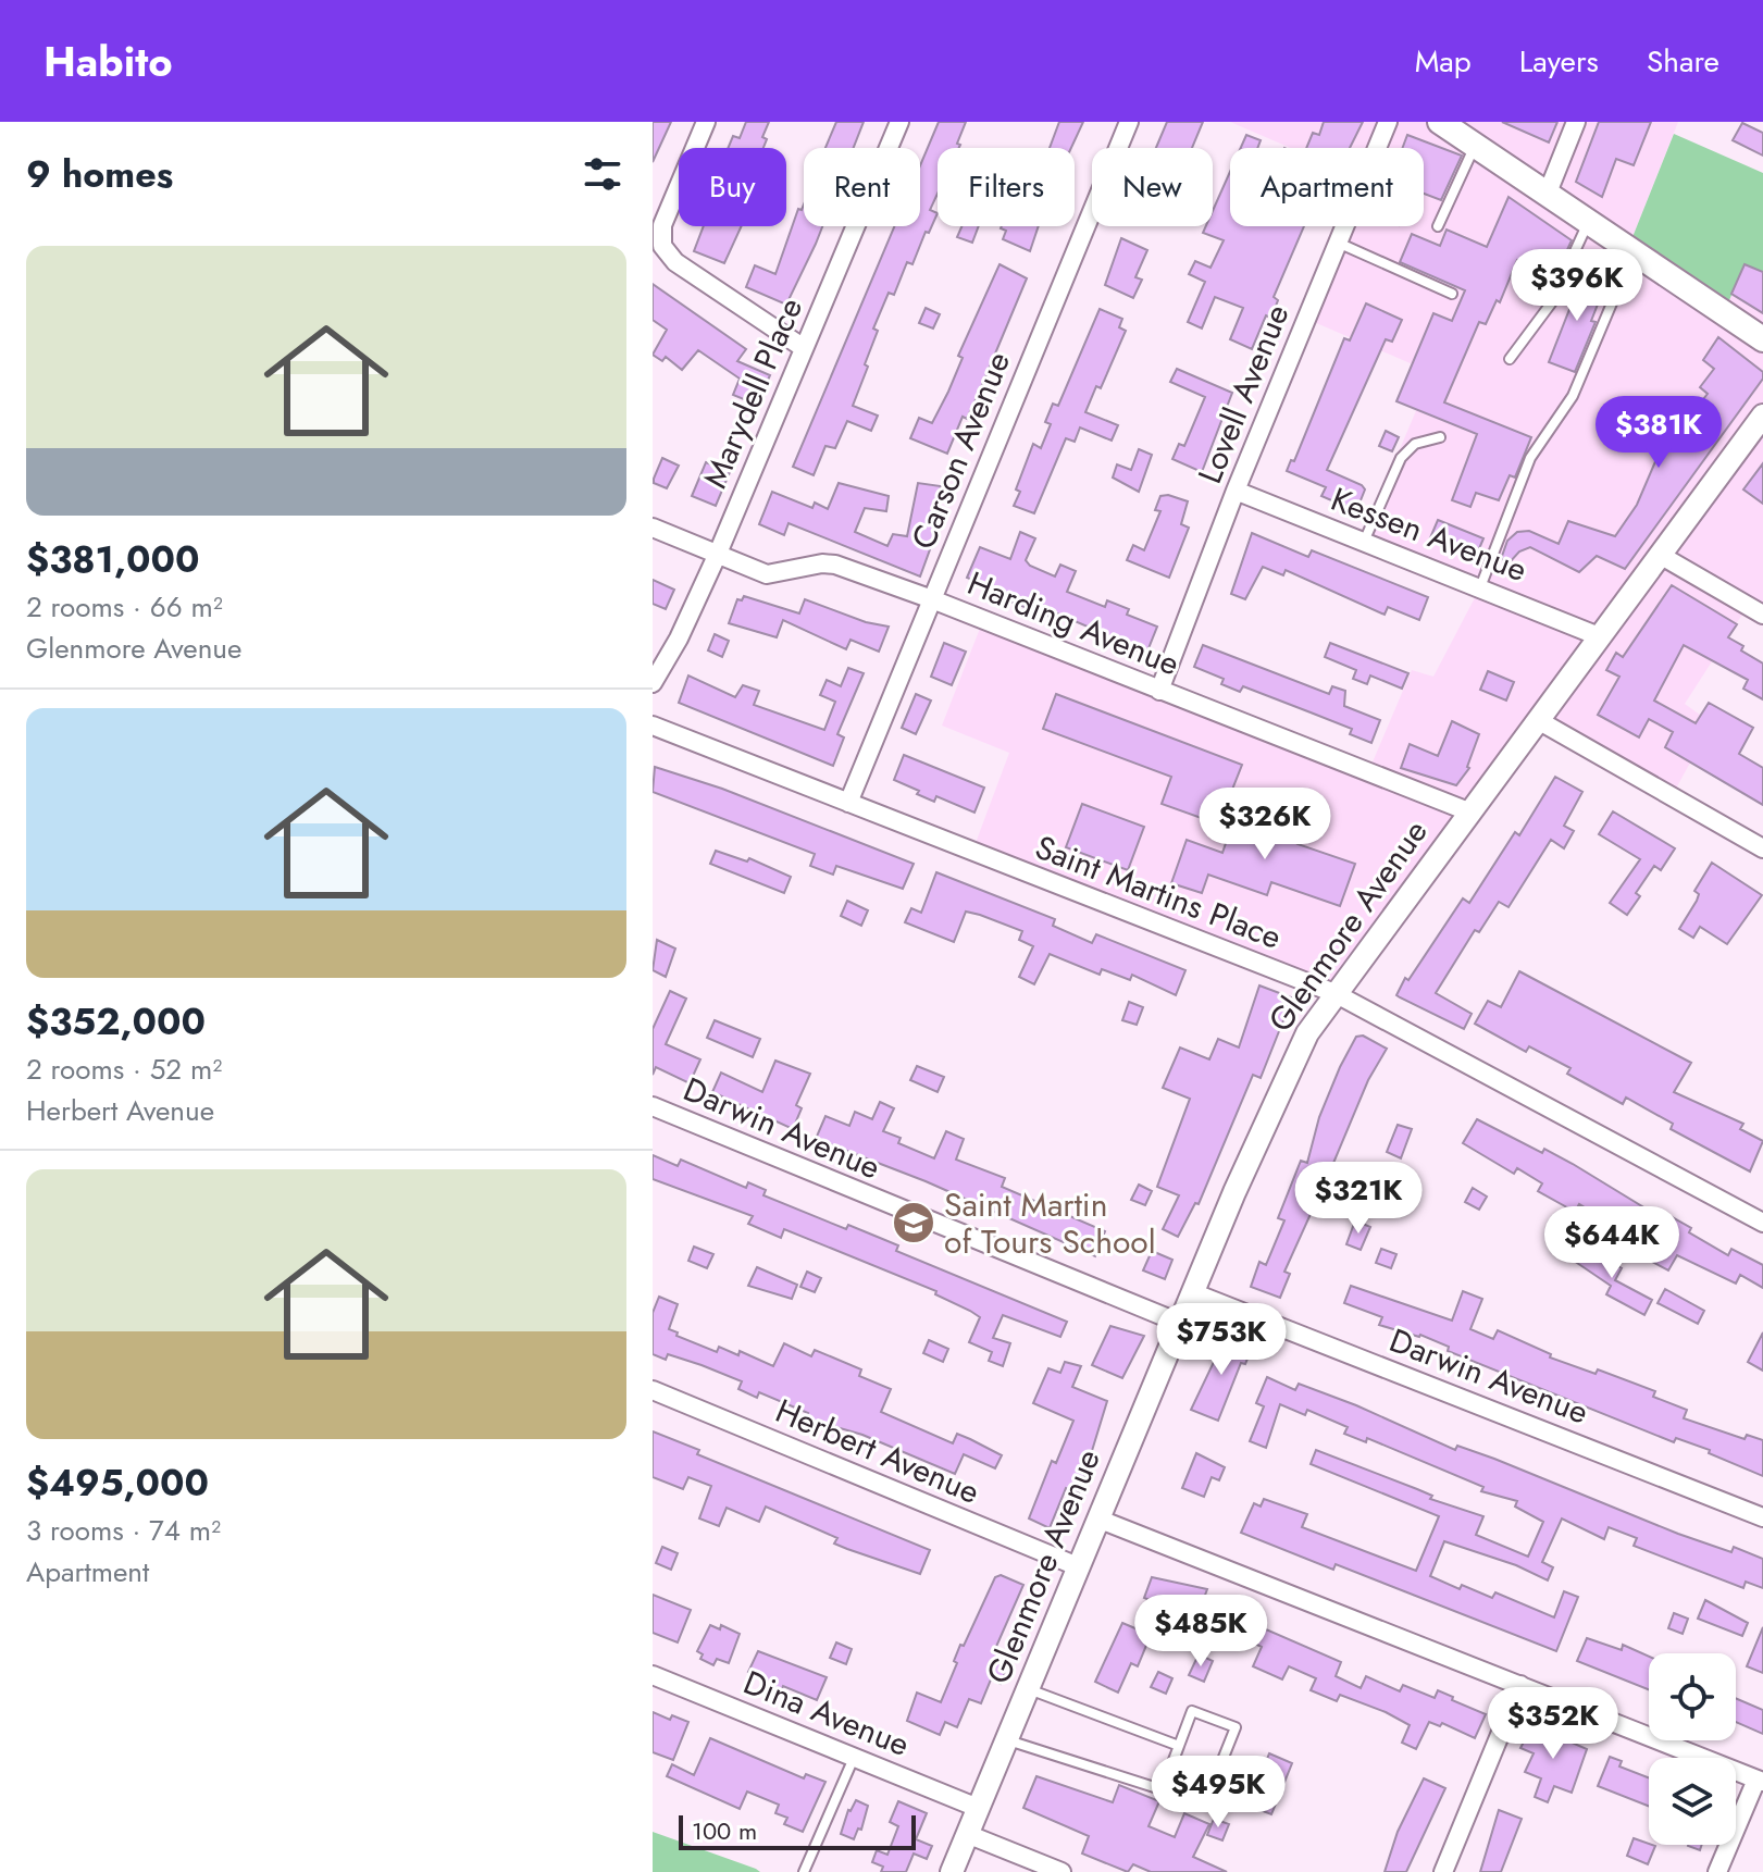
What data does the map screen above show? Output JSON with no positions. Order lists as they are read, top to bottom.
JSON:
{
  "streets": {
    "street": [
      "Marydell Place",
      "Lovell Avenue",
      "Carson Avenue",
      "Kessen Avenue",
      "Harding Avenue",
      "Saint Martins Place",
      "Glenmore Avenue",
      "Darwin Avenue",
      "Herbert Avenue",
      "Dina Avenue"
    ]
  },
  "crossings": [
    ["Marydell Place", "Harding Avenue"],
    ["Lovell Avenue", "Kessen Avenue"],
    ["Lovell Avenue", "Harding Avenue"],
    ["Carson Avenue", "Harding Avenue"],
    ["Carson Avenue", "Saint Martins Place"],
    ["Kessen Avenue", "Glenmore Avenue"],
    ["Harding Avenue", "Glenmore Avenue"],
    ["Saint Martins Place", "Glenmore Avenue"],
    ["Glenmore Avenue", "Darwin Avenue"],
    ["Glenmore Avenue", "Herbert Avenue"],
    ["Glenmore Avenue", "Dina Avenue"]
  ],
  "places": {
    "school or university": ["Saint Martin of Tours School"]
  },
  "scale_bar": "100 m",
  "page": {
    "header": "Habito",
    "nav": ["Map", "Layers", "Share"],
    "heading": "9 homes",
    "chip": [
      "Buy",
      "Rent",
      "Filters",
      "New",
      "Apartment"
    ],
    "list": [
      {
        "name": "$381,000",
        "note": "2 rooms · 66 m² · Glenmore Avenue"
      },
      {
        "name": "$352,000",
        "note": "2 rooms · 52 m² · Herbert Avenue"
      },
      {
        "name": "$495,000",
        "note": "3 rooms · 74 m² · Apartment"
      }
    ],
    "price": [
      "$396K",
      "$381K",
      "$326K",
      "$321K",
      "$644K",
      "$753K",
      "$485K",
      "$352K",
      "$495K"
    ],
    "scale": "100 m"
  }
}
